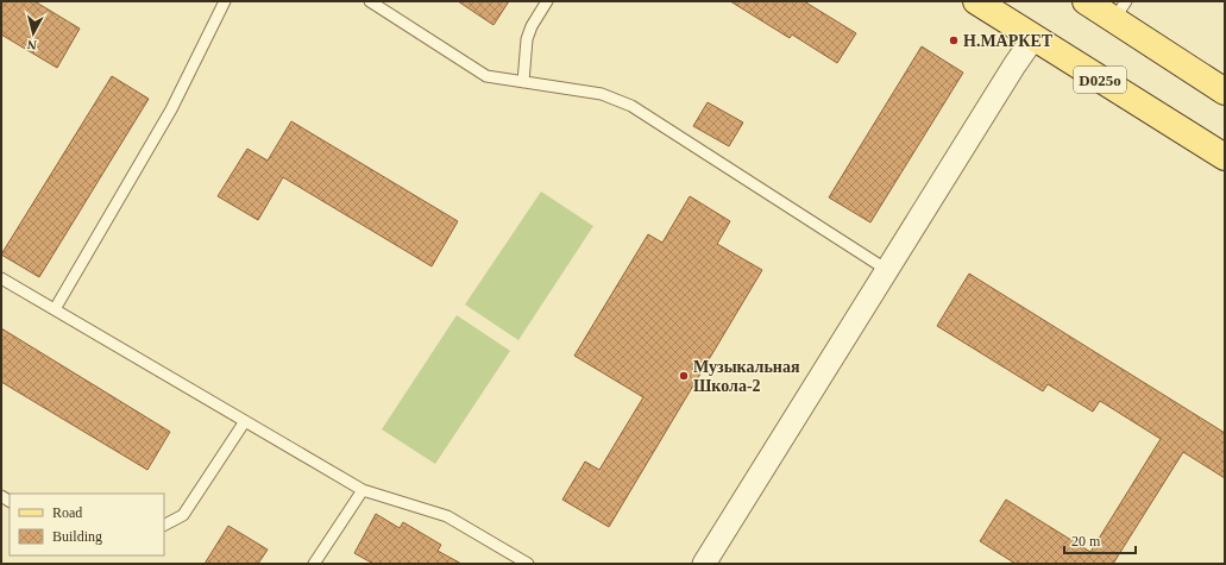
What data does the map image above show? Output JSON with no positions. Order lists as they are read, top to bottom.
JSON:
{
  "streets": {
    "main road": ["D025o"]
  },
  "places": ["Н.МАРКЕТ", "Музыкальная Школа-2"],
  "legend": ["Road", "Building"],
  "scale_bar": "20 m",
  "north": "bottom"
}
